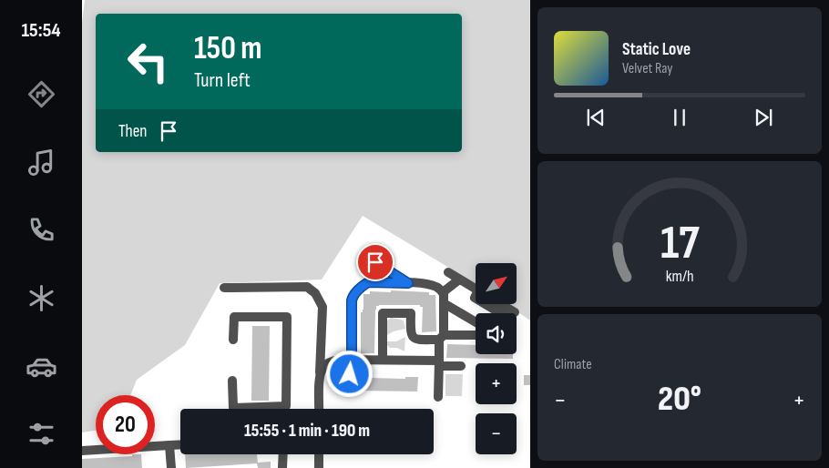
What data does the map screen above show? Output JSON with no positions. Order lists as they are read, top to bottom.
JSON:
{
  "north": "top right",
  "page": {
    "tabs": "15:54",
    "turn": ["150 m", "Turn left"],
    "song": ["Static Love", "Velvet Ray"],
    "then": "Then",
    "map_buttons": ["+", "−"],
    "tile": "Climate",
    "heat": ["−", "20°", "+"],
    "limit": "20",
    "trip": "15:55 · 1 min · 190 m",
    "gauge": ["17", "km/h"]
  }
}
